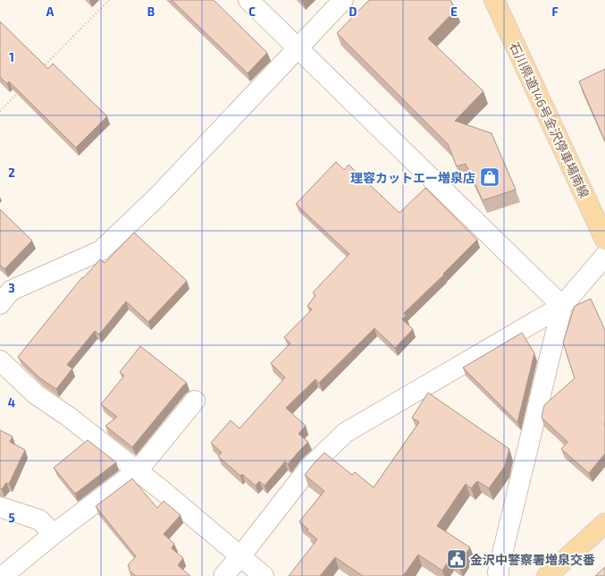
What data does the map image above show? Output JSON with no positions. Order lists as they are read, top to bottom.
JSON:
{
  "streets": {
    "main road": ["石川県道146号金沢停車場南線"]
  },
  "places": {
    "shop": ["理容カットエー増泉店"],
    "public building": ["金沢中警察署増泉交番"]
  },
  "grid": {
    "columns": [
      "A",
      "B",
      "C",
      "D",
      "E",
      "F"
    ],
    "rows": [
      "1",
      "2",
      "3",
      "4",
      "5"
    ]
  }
}
